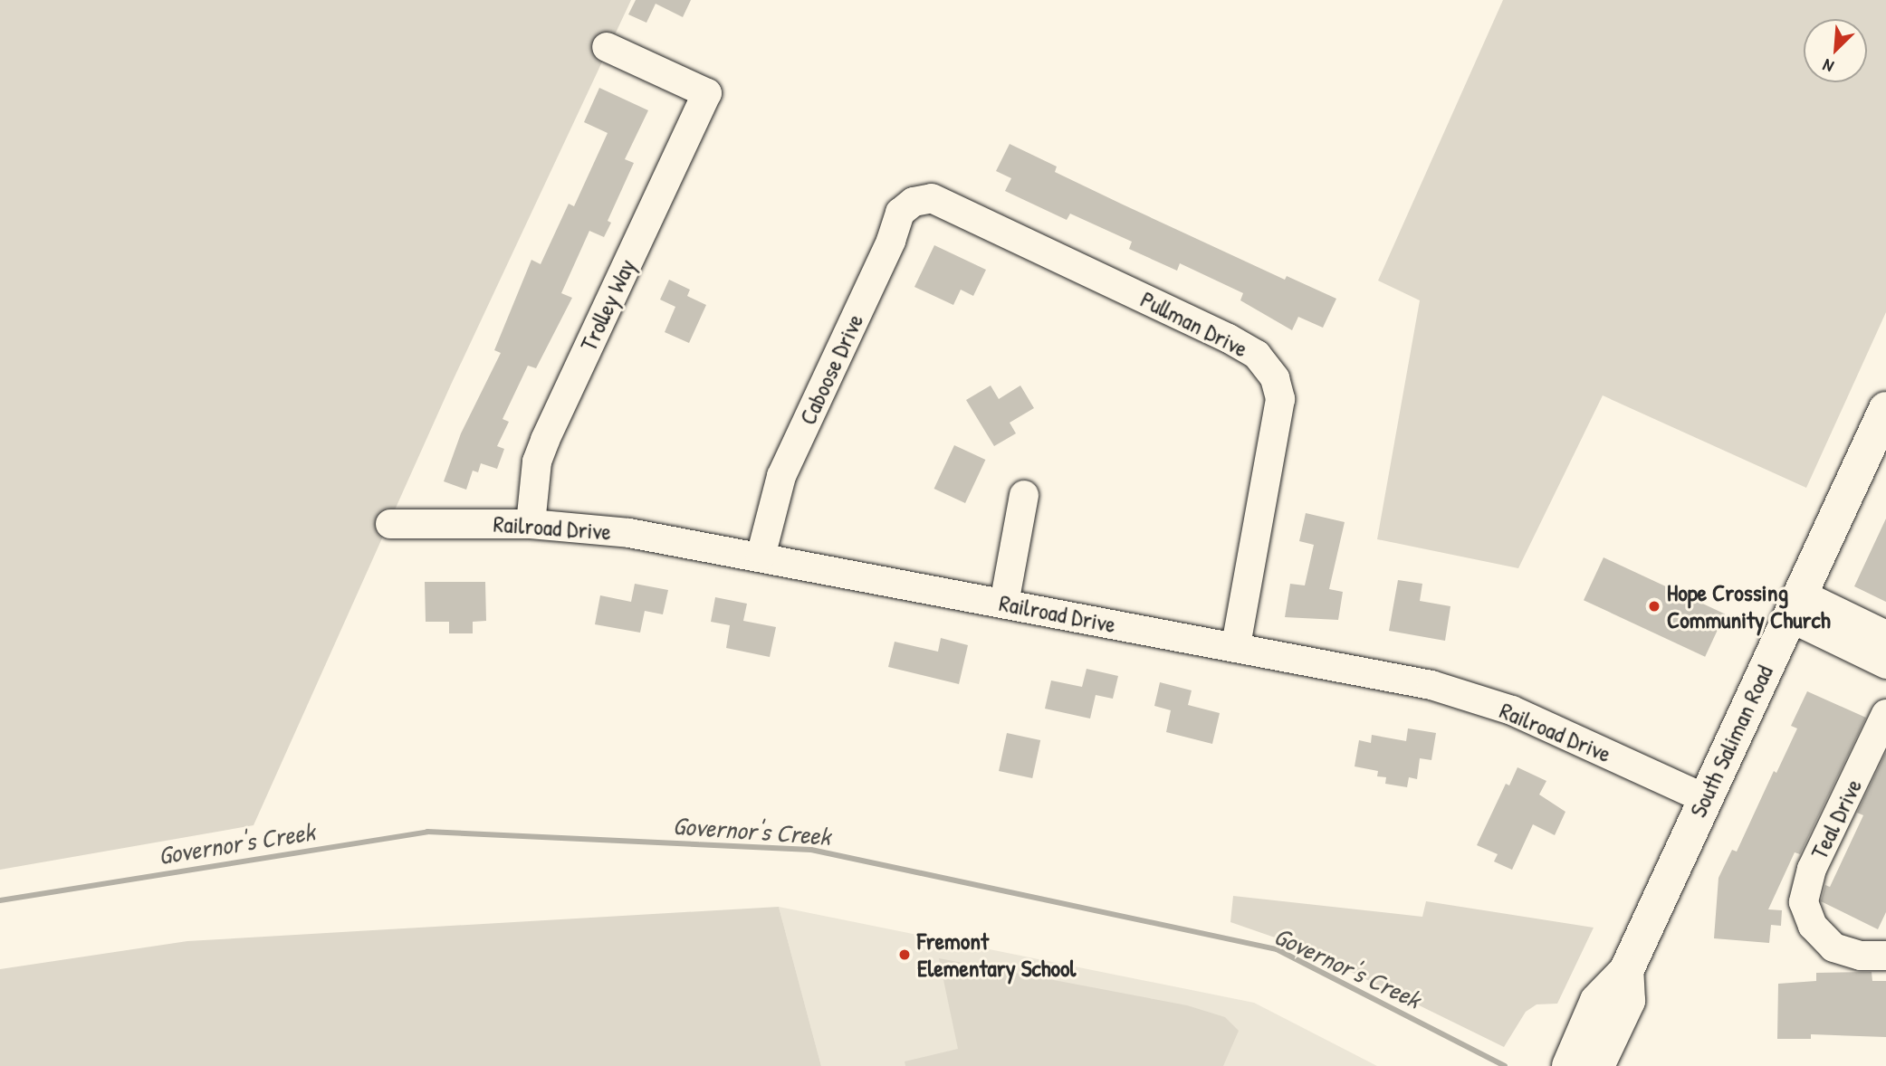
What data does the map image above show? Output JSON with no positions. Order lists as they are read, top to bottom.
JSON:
{
  "streets": {
    "main road": ["South Saliman Road"],
    "street": [
      "Trolley Way",
      "Pullman Drive",
      "Caboose Drive",
      "Railroad Drive",
      "Teal Drive"
    ]
  },
  "crossings": [
    ["Trolley Way", "Railroad Drive"],
    ["Pullman Drive", "Caboose Drive"],
    ["Pullman Drive", "Railroad Drive"],
    ["Caboose Drive", "Railroad Drive"],
    ["Railroad Drive", "South Saliman Road"]
  ],
  "water": ["Governor's Creek"],
  "places": ["Hope Crossing Community Church", "Fremont Elementary School"],
  "north": "bottom left"
}
